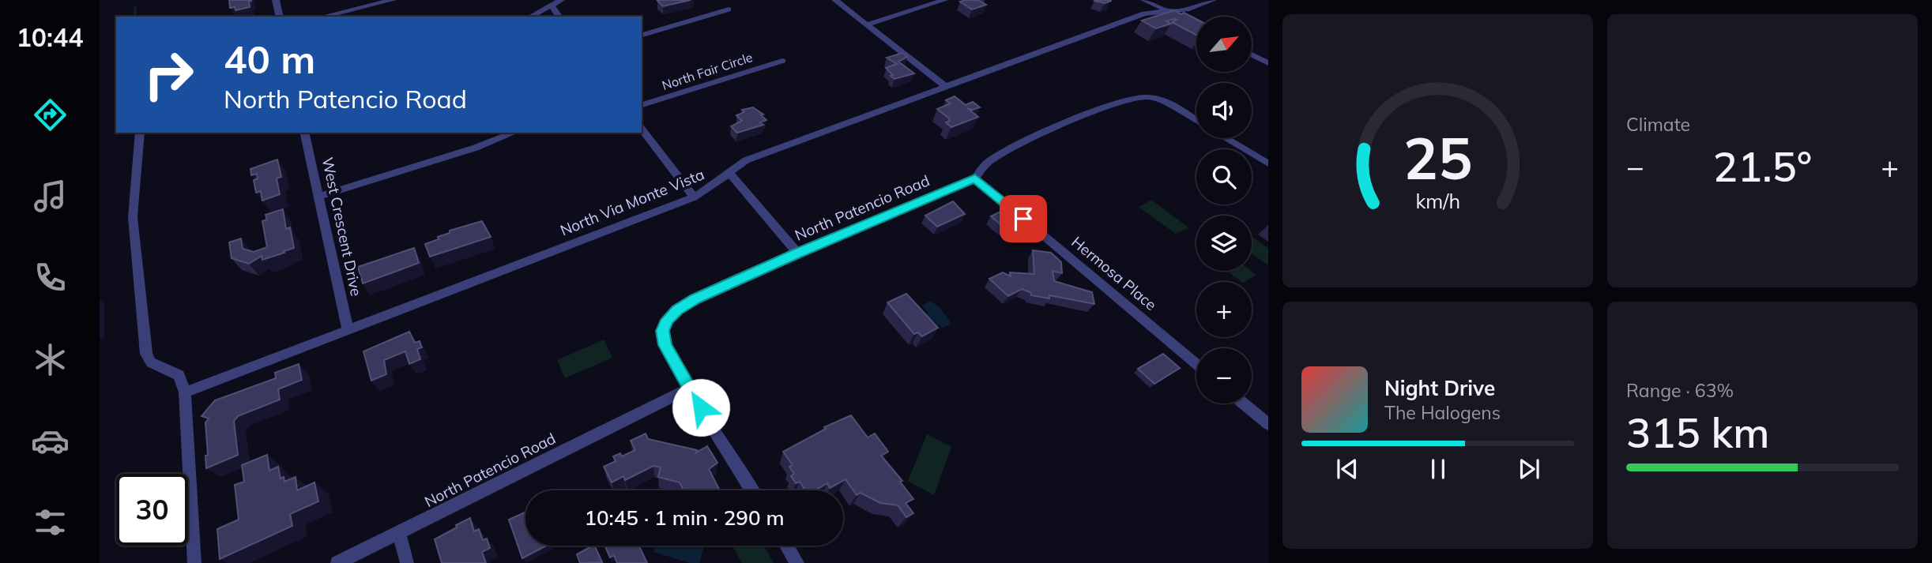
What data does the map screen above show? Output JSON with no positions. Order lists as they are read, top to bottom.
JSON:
{
  "streets": {
    "street": [
      "North Fair Circle",
      "North Via Monte Vista",
      "North Patencio Road",
      "West Crescent Drive",
      "Hermosa Place"
    ]
  },
  "crossings": [
    ["North Via Monte Vista", "West Crescent Drive"],
    ["North Patencio Road", "Hermosa Place"]
  ],
  "north": "top right",
  "page": {
    "tabs": "10:44",
    "tile": [
      "Climate",
      ["Range · 63%", "315 km"]
    ],
    "map_buttons": ["+", "−"],
    "turn": ["40 m", "North Patencio Road"],
    "heat": ["−", "21.5°", "+"],
    "song": ["Night Drive", "The Halogens"],
    "limit": "30",
    "trip": "10:45 · 1 min · 290 m",
    "gauge": ["25", "km/h"]
  }
}
